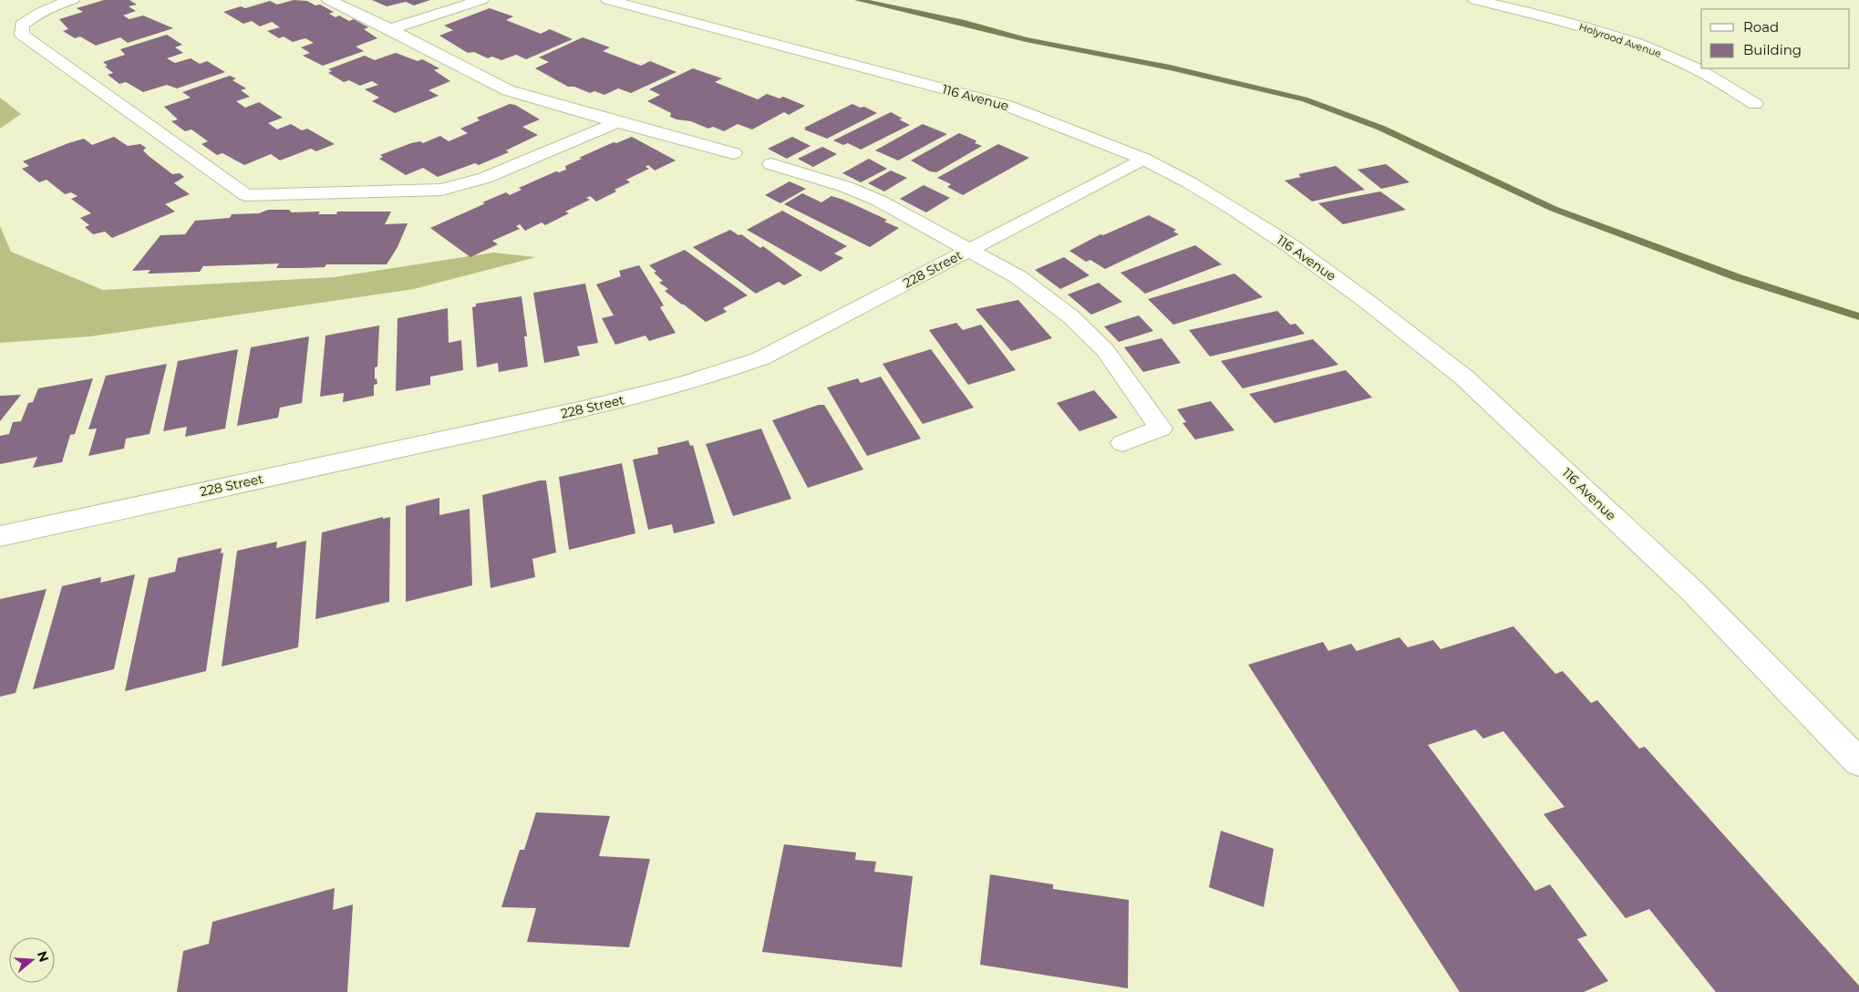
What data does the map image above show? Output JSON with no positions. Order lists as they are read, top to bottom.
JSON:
{
  "streets": {
    "street": ["Holyrood Avenue", "116 Avenue", "228 Street"]
  },
  "crossings": [
    ["116 Avenue", "228 Street"]
  ],
  "legend": ["Road", "Building"],
  "north": "right"
}
